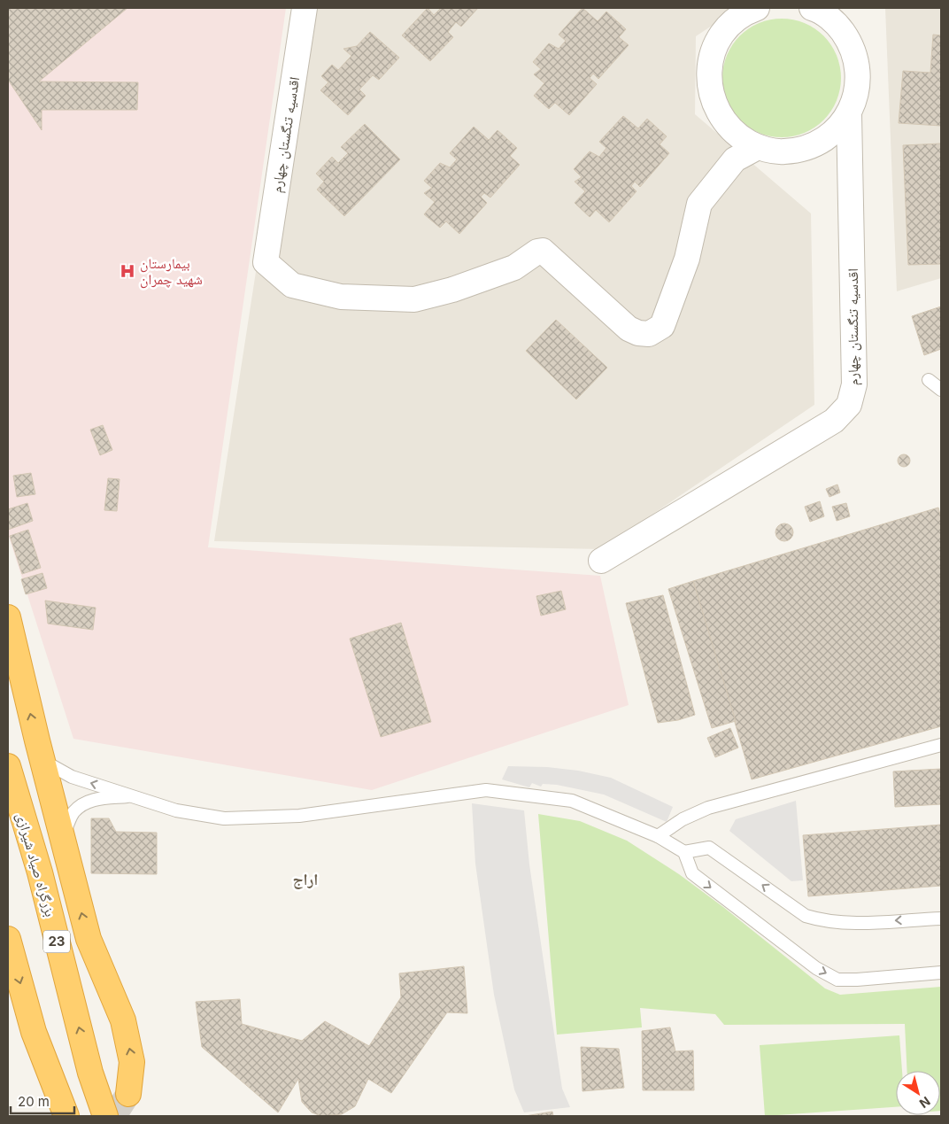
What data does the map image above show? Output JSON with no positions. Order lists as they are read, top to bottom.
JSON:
{
  "streets": {
    "highway": ["بزرگراه صیاد شیرازی", "23"],
    "street": ["اقدسیه تنگستان چهارم"]
  },
  "districts": ["اراج"],
  "places": {
    "hospital": ["بیمارستان شهید چمران"]
  },
  "scale_bar": "20 m",
  "north": "bottom right"
}
